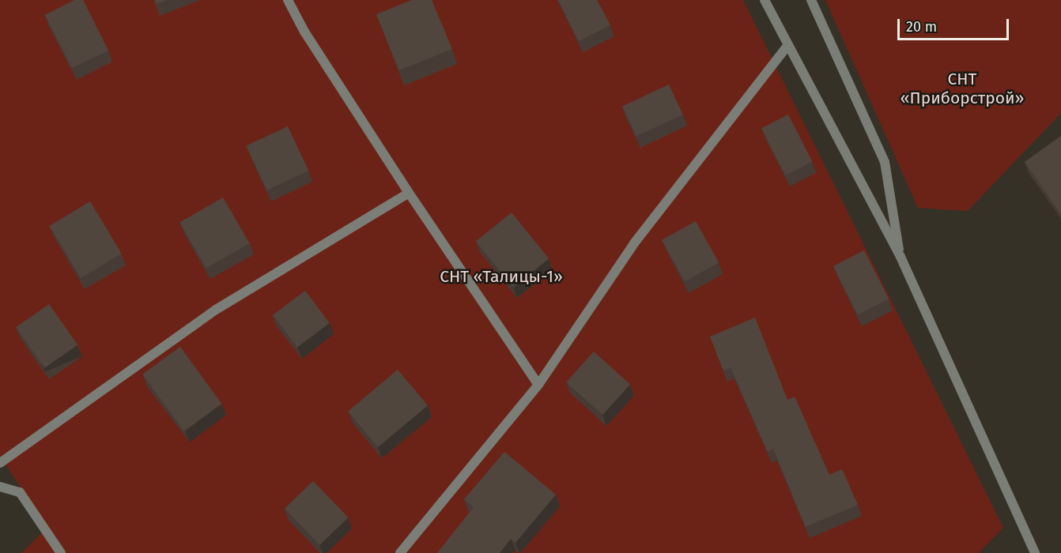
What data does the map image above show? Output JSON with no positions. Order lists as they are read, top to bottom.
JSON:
{
  "parks": ["СНТ «Приборстрой»", "СНТ «Талицы-1»"],
  "scale_bar": "20 m"
}
